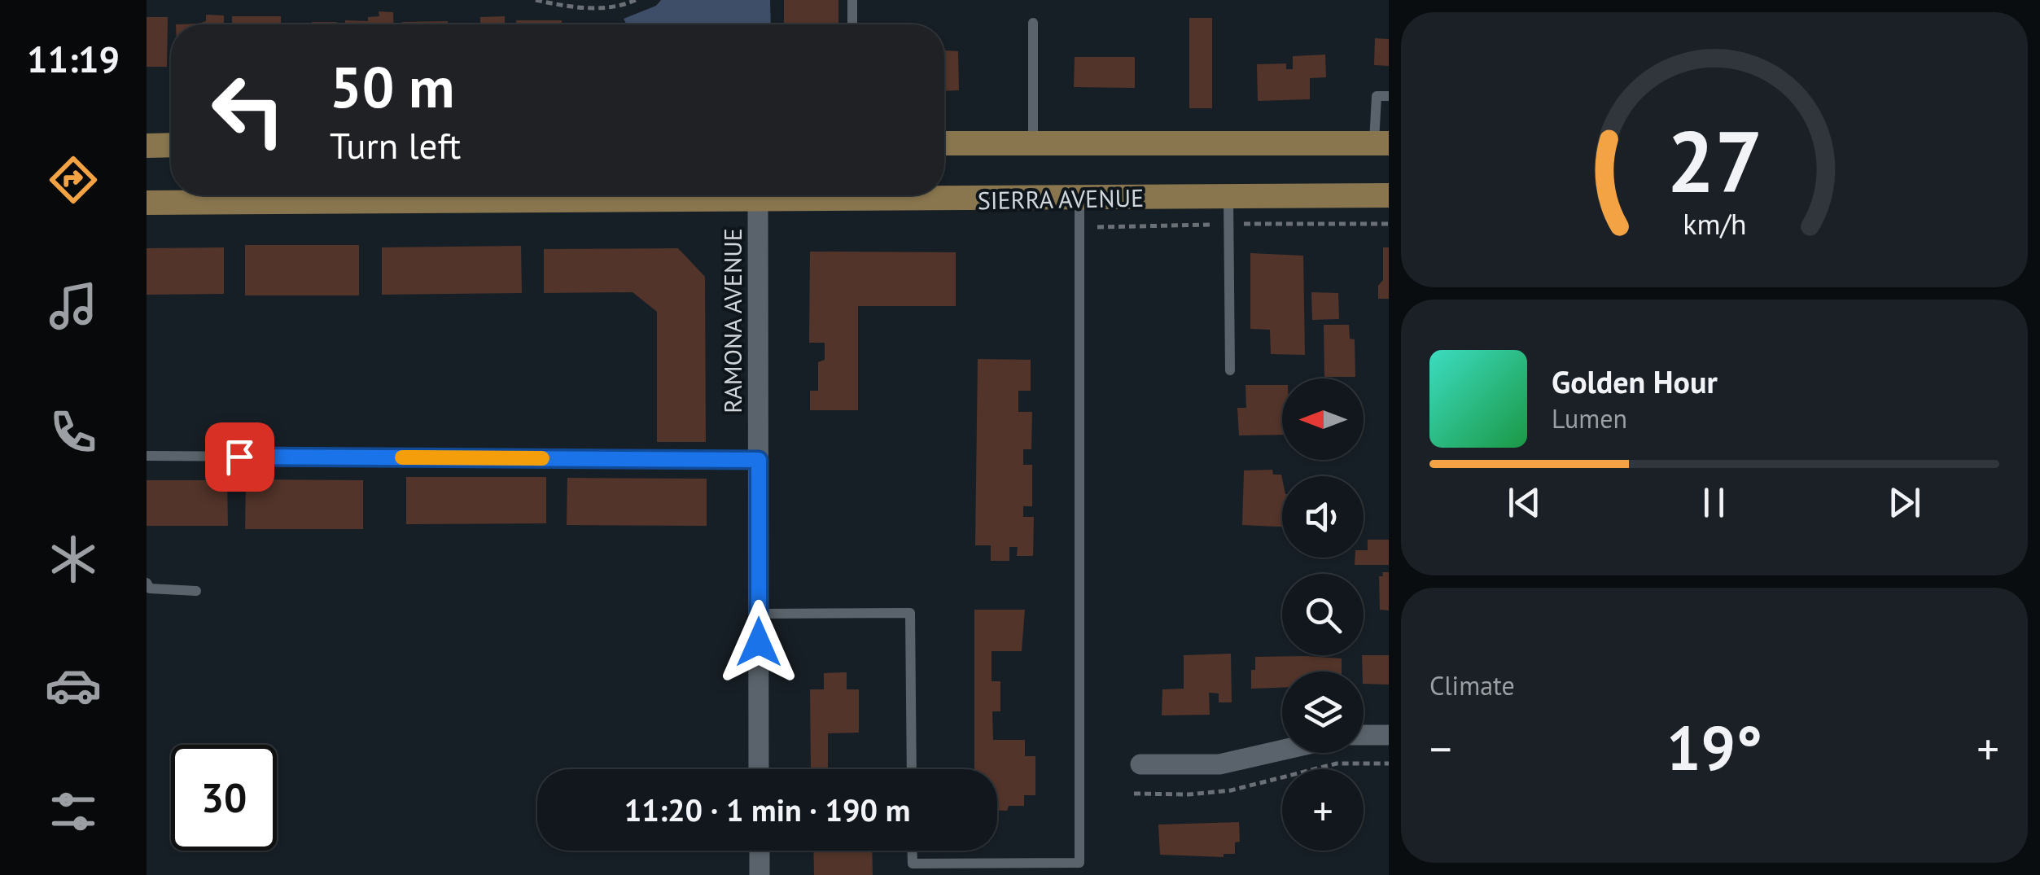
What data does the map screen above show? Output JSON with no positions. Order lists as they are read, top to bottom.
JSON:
{
  "streets": {
    "main road": ["SIERRA AVENUE"],
    "street": ["RAMONA AVENUE"]
  },
  "crossings": [
    ["SIERRA AVENUE", "RAMONA AVENUE"]
  ],
  "north": "left",
  "page": {
    "tabs": "11:19",
    "turn": ["50 m", "Turn left"],
    "song": ["Golden Hour", "Lumen"],
    "map_buttons": "+",
    "tile": "Climate",
    "heat": ["−", "19°", "+"],
    "limit": "30",
    "trip": "11:20 · 1 min · 190 m",
    "gauge": ["27", "km/h"]
  }
}
